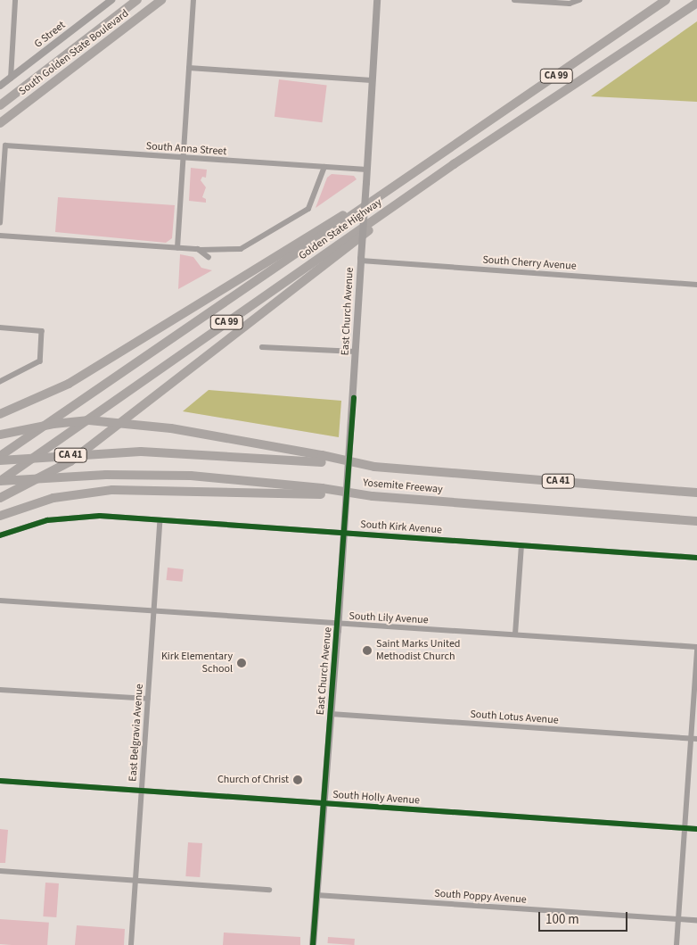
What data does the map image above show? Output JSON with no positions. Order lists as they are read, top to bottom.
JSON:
{
  "streets": {
    "highway": [
      "South Golden State Boulevard",
      "CA 99",
      "Golden State Highway",
      "CA 41",
      "Yosemite Freeway"
    ],
    "street": [
      "G Street",
      "South Anna Street",
      "South Cherry Avenue",
      "East Church Avenue",
      "South Kirk Avenue",
      "South Lily Avenue",
      "South Lotus Avenue",
      "East Belgravia Avenue",
      "South Holly Avenue",
      "South Poppy Avenue"
    ]
  },
  "crossings": [
    ["South Anna Street", "East Church Avenue"],
    ["Golden State Highway", "Yosemite Freeway"],
    ["South Cherry Avenue", "East Church Avenue"],
    ["East Church Avenue", "South Kirk Avenue"],
    ["East Church Avenue", "South Lily Avenue"],
    ["East Church Avenue", "South Lotus Avenue"],
    ["East Church Avenue", "South Holly Avenue"],
    ["East Church Avenue", "South Poppy Avenue"],
    ["South Kirk Avenue", "East Belgravia Avenue"],
    ["South Lily Avenue", "East Belgravia Avenue"],
    ["East Belgravia Avenue", "South Holly Avenue"]
  ],
  "places": ["Saint Marks United Methodist Church", "Kirk Elementary School", "Church of Christ"],
  "scale_bar": "100 m"
}
